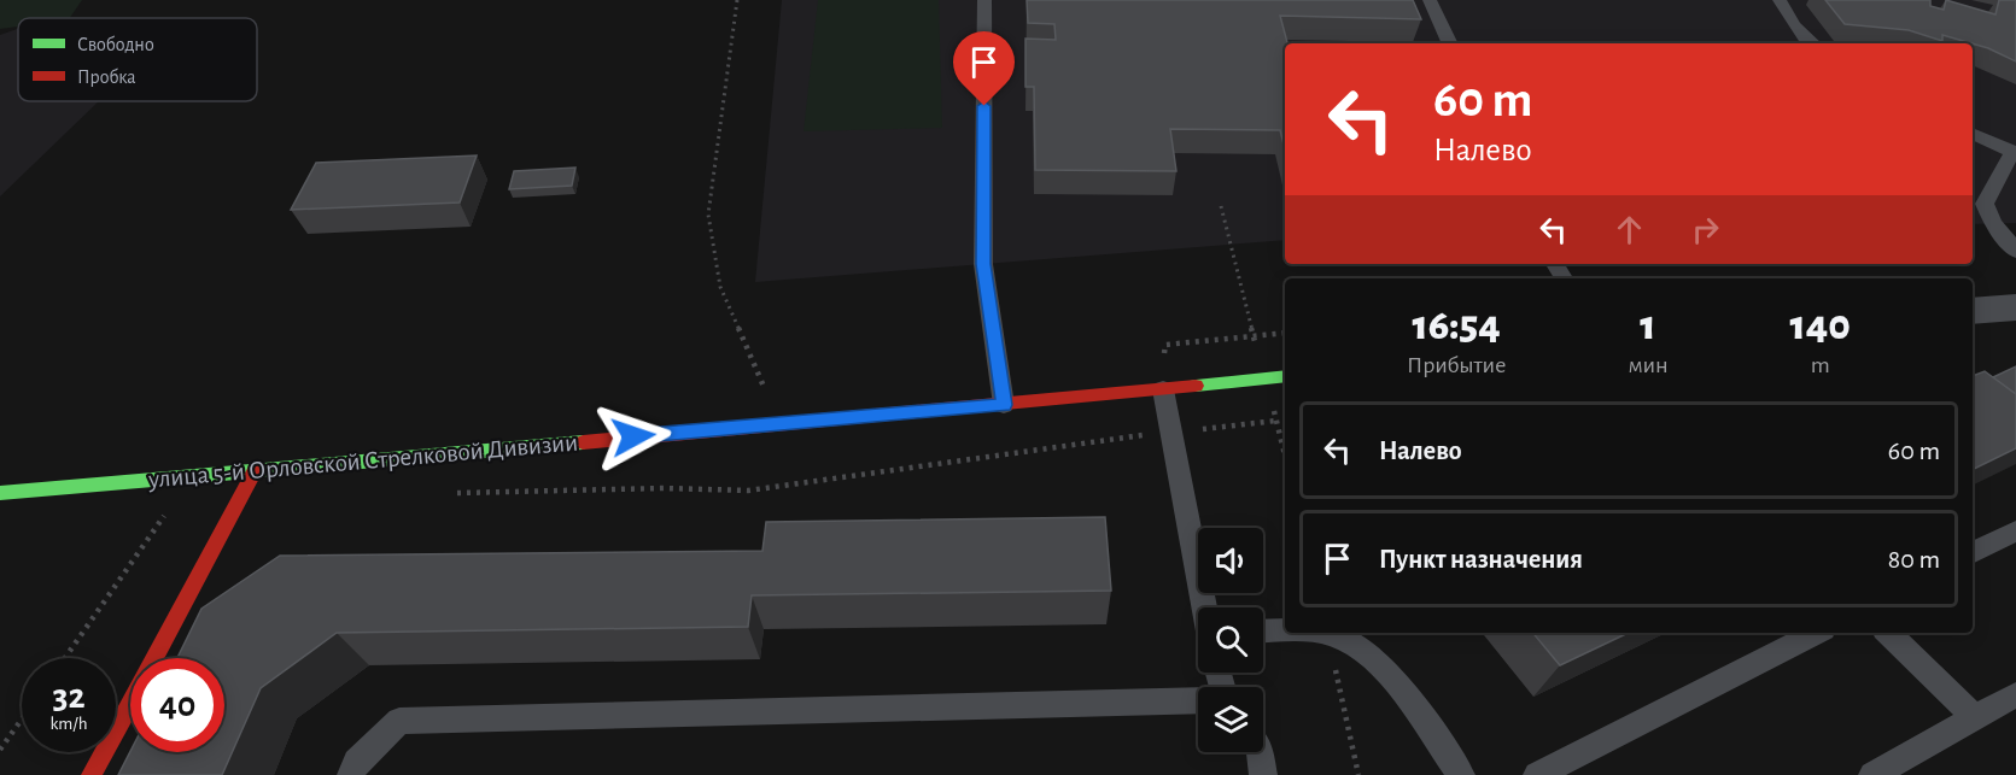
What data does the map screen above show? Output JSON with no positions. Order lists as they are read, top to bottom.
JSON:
{
  "streets": {
    "street": ["улица 5-й Орловской Стрелковой Дивизии"]
  },
  "legend": ["Свободно", "Пробка"],
  "page": {
    "turn": ["60 m", "Налево"],
    "eta": [
      "16:54",
      "Прибытие",
      "1",
      "мин",
      "140",
      "m"
    ],
    "list": [
      {
        "name": "Налево",
        "value": "60 m"
      },
      {
        "name": "Пункт назначения",
        "value": "80 m"
      }
    ],
    "speed": "32 km/h",
    "limit": "40"
  }
}
